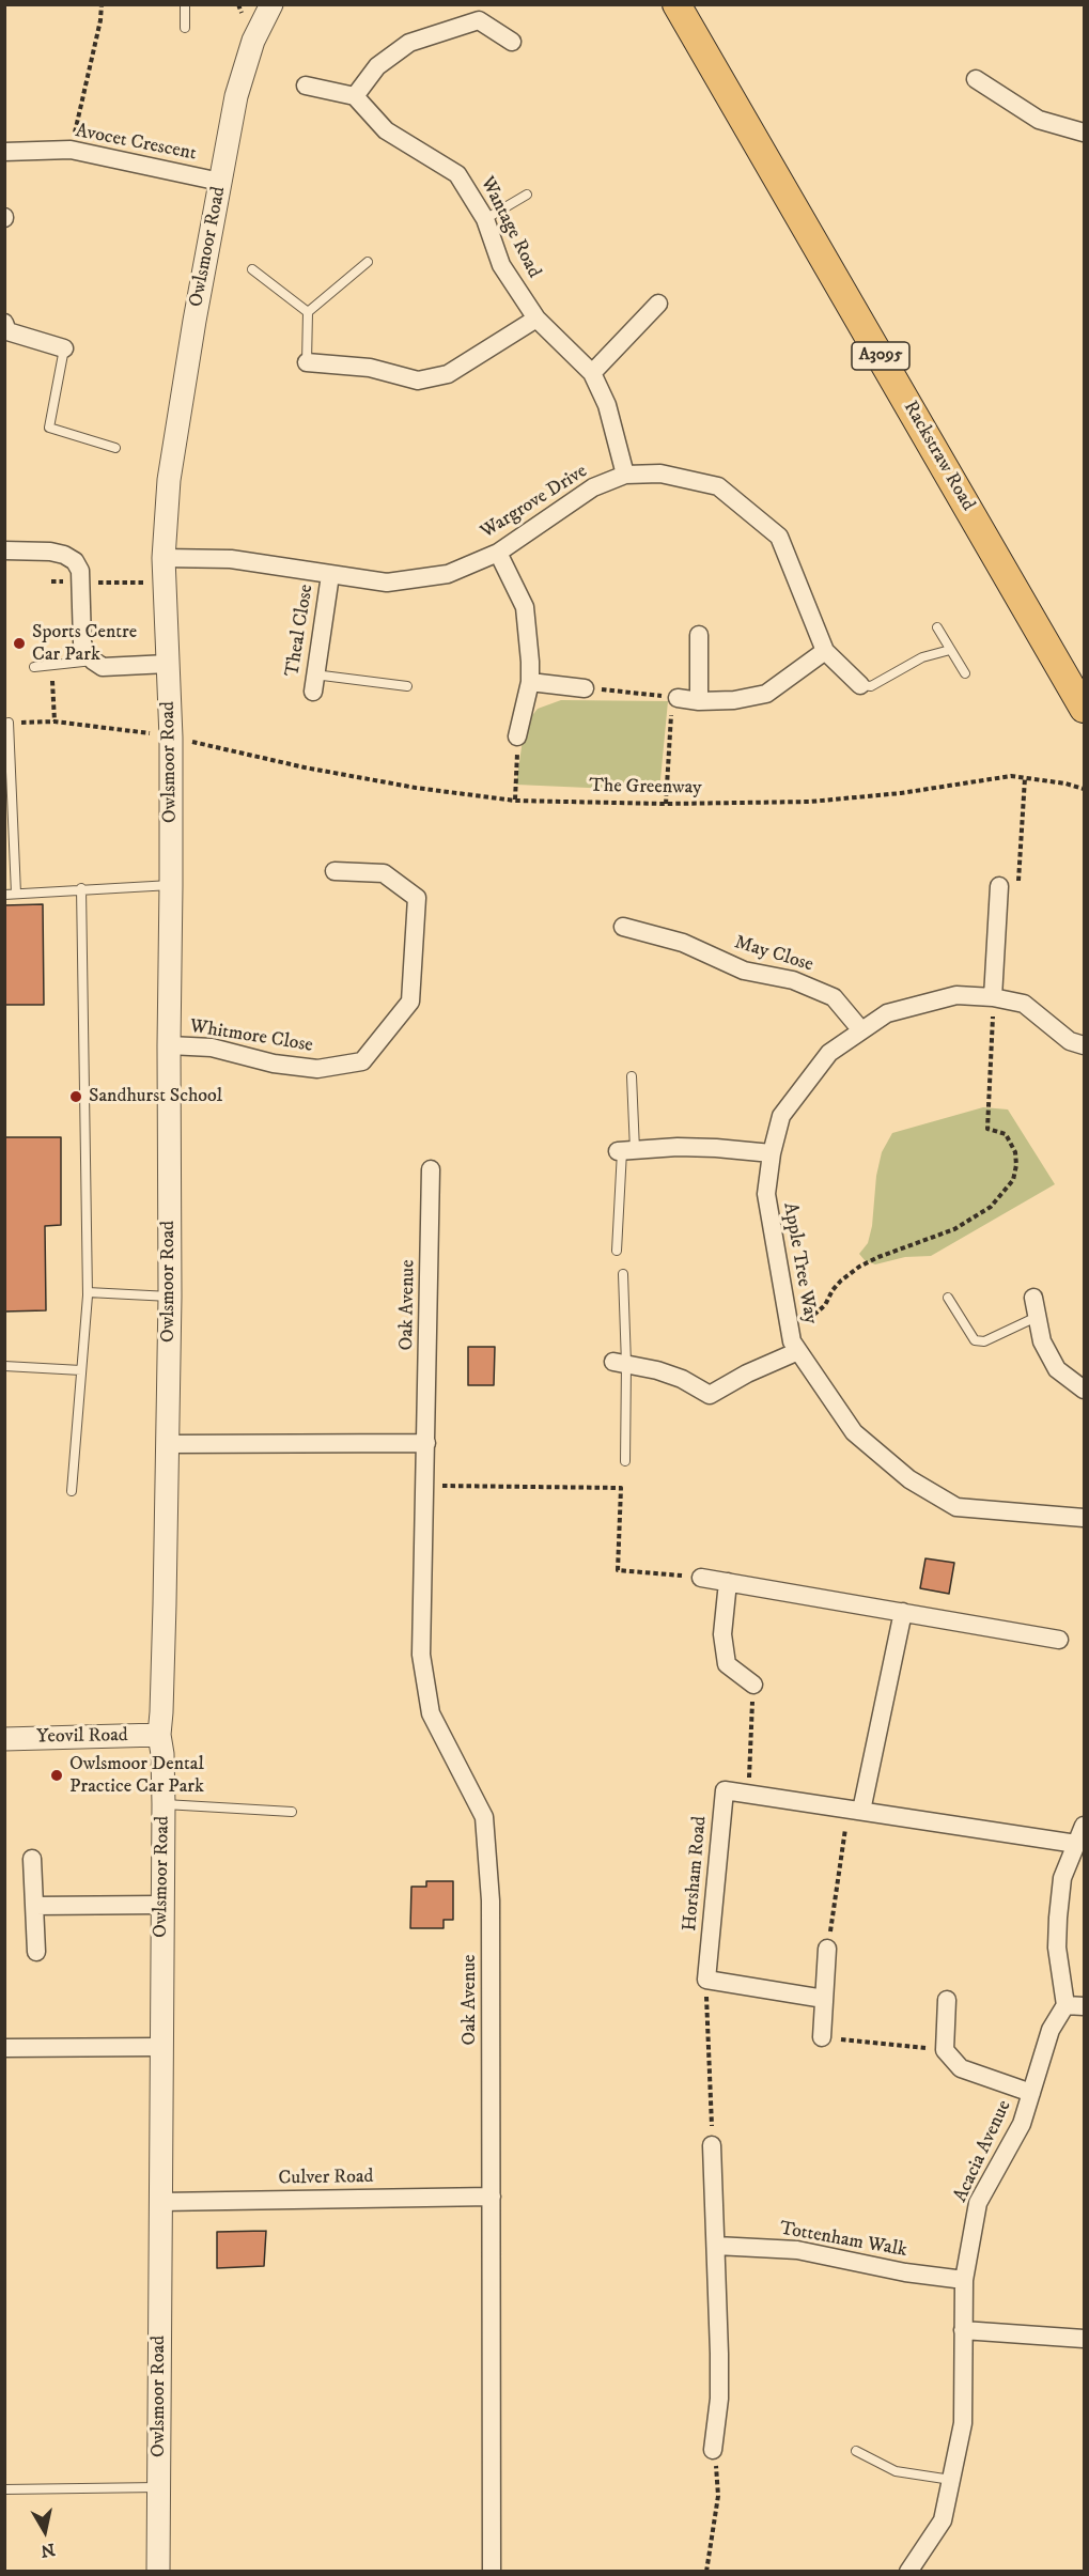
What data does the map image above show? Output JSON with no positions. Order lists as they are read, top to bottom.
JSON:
{
  "streets": {
    "main road": ["A3095", "Rackstraw Road"],
    "street": [
      "Avocet Crescent",
      "Wantage Road",
      "Owlsmoor Road",
      "Wargrove Drive",
      "Theal Close",
      "May Close",
      "Whitmore Close",
      "Apple Tree Way",
      "Oak Avenue",
      "Yeovil Road",
      "Horsham Road",
      "Acacia Avenue",
      "Culver Road",
      "Tottenham Walk"
    ],
    "path": ["The Greenway"]
  },
  "crossings": [
    ["Avocet Crescent", "Owlsmoor Road"],
    ["Wantage Road", "Wargrove Drive"],
    ["Owlsmoor Road", "Wargrove Drive"],
    ["Owlsmoor Road", "Whitmore Close"],
    ["Owlsmoor Road", "Yeovil Road"],
    ["Owlsmoor Road", "Culver Road"],
    ["Wargrove Drive", "Theal Close"],
    ["May Close", "Apple Tree Way"],
    ["Oak Avenue", "Culver Road"],
    ["Acacia Avenue", "Tottenham Walk"]
  ],
  "places": ["Sports Centre Car Park", "Sandhurst School", "Owlsmoor Dental Practice Car Park"],
  "north": "bottom"
}
